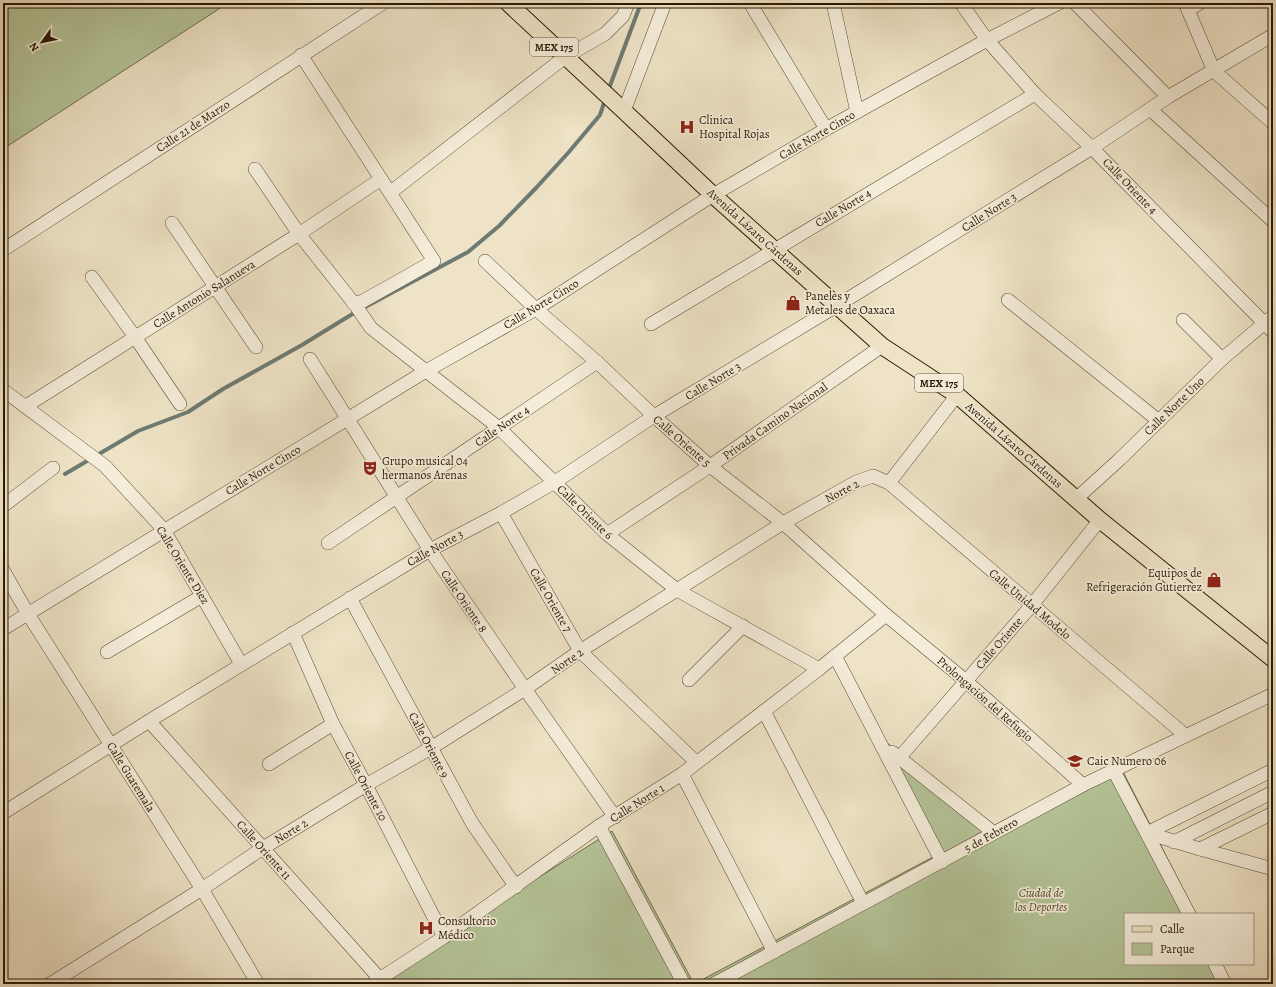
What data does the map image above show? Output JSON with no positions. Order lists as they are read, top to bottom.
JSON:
{
  "streets": {
    "main road": ["MEX 175", "Avenida Lázaro Cárdenas"],
    "street": [
      "Calle 21 de Marzo",
      "Calle Norte Cinco",
      "Calle Oriente 4",
      "Calle Norte 4",
      "Calle Norte 3",
      "Calle Antonio Salanueva",
      "Calle Norte Uno",
      "Privada Camino Nacional",
      "Calle Oriente 5",
      "Norte 2",
      "Calle Oriente 6",
      "Calle Oriente Diez",
      "Calle Oriente 7",
      "Calle Oriente 8",
      "Calle Unidad Modelo",
      "Calle Oriente",
      "Prolongación del Refugio",
      "Calle Oriente 9",
      "Calle Guatemala",
      "Calle Oriente 10",
      "Calle Norte 1",
      "5 de Febrero",
      "Calle Oriente 11"
    ]
  },
  "crossings": [
    ["Calle Norte Cinco", "Calle Oriente 4"],
    ["Calle Norte Cinco", "Avenida Lázaro Cárdenas"],
    ["Calle Norte Cinco", "Calle Oriente 5"],
    ["Calle Norte Cinco", "Calle Oriente 6"],
    ["Calle Norte Cinco", "Calle Oriente Diez"],
    ["Calle Norte Cinco", "Calle Oriente 8"],
    ["Calle Norte Cinco", "Calle Guatemala"],
    ["Calle Oriente 4", "Calle Norte 4"],
    ["Calle Oriente 4", "Calle Norte 3"],
    ["Calle Oriente 4", "Calle Norte Uno"],
    ["Calle Norte 4", "Avenida Lázaro Cárdenas"],
    ["Calle Norte 4", "Calle Oriente 5"],
    ["Calle Norte 4", "Calle Oriente 6"],
    ["Calle Norte 4", "Calle Oriente 8"],
    ["Calle Norte 3", "Avenida Lázaro Cárdenas"],
    ["Calle Norte 3", "Calle Oriente 5"],
    ["Calle Norte 3", "Calle Oriente 6"],
    ["Calle Norte 3", "Calle Oriente Diez"],
    ["Calle Norte 3", "Calle Oriente 7"],
    ["Calle Norte 3", "Calle Oriente 8"],
    ["Calle Norte 3", "Calle Oriente 9"],
    ["Calle Norte 3", "Calle Guatemala"],
    ["Calle Norte 3", "Calle Oriente 10"],
    ["Calle Norte 3", "Calle Oriente 11"],
    ["Avenida Lázaro Cárdenas", "Calle Norte Uno"],
    ["Avenida Lázaro Cárdenas", "Privada Camino Nacional"],
    ["Calle Antonio Salanueva", "Calle Oriente 6"],
    ["Calle Antonio Salanueva", "Calle Oriente Diez"],
    ["Privada Camino Nacional", "Calle Oriente 5"],
    ["Privada Camino Nacional", "Calle Oriente 6"],
    ["Calle Oriente 5", "Norte 2"],
    ["Calle Oriente 5", "Prolongación del Refugio"],
    ["Calle Oriente 5", "Calle Norte 1"],
    ["Norte 2", "Calle Oriente 6"],
    ["Norte 2", "Calle Oriente 7"],
    ["Norte 2", "Calle Oriente 8"],
    ["Norte 2", "Calle Unidad Modelo"],
    ["Norte 2", "Calle Oriente 9"],
    ["Norte 2", "Calle Guatemala"],
    ["Norte 2", "Calle Oriente 10"],
    ["Norte 2", "Calle Oriente 11"],
    ["Calle Oriente 6", "Calle Norte 1"],
    ["Calle Oriente 7", "Calle Norte 1"],
    ["Calle Oriente 8", "Calle Norte 1"],
    ["Calle Unidad Modelo", "Calle Oriente"],
    ["Calle Unidad Modelo", "5 de Febrero"],
    ["Calle Oriente", "Prolongación del Refugio"],
    ["Prolongación del Refugio", "Calle Norte 1"],
    ["Prolongación del Refugio", "5 de Febrero"],
    ["Calle Oriente 9", "Calle Norte 1"],
    ["Calle Oriente 10", "Calle Norte 1"],
    ["Calle Norte 1", "Calle Oriente 11"]
  ],
  "parks": ["Ciudad de los Deportes"],
  "places": {
    "hospital": ["Clinica Hospital Rojas", "Consultorio Médico"],
    "shop": ["Paneles y Metales de Oaxaca", "Equipos de Refrigeración Gutierrez"],
    "theatre": ["Grupo musical 04 hermanos Arenas"],
    "school or university": ["Caic Numero 06"]
  },
  "legend": ["Calle", "Parque"],
  "north": "bottom left"
}
